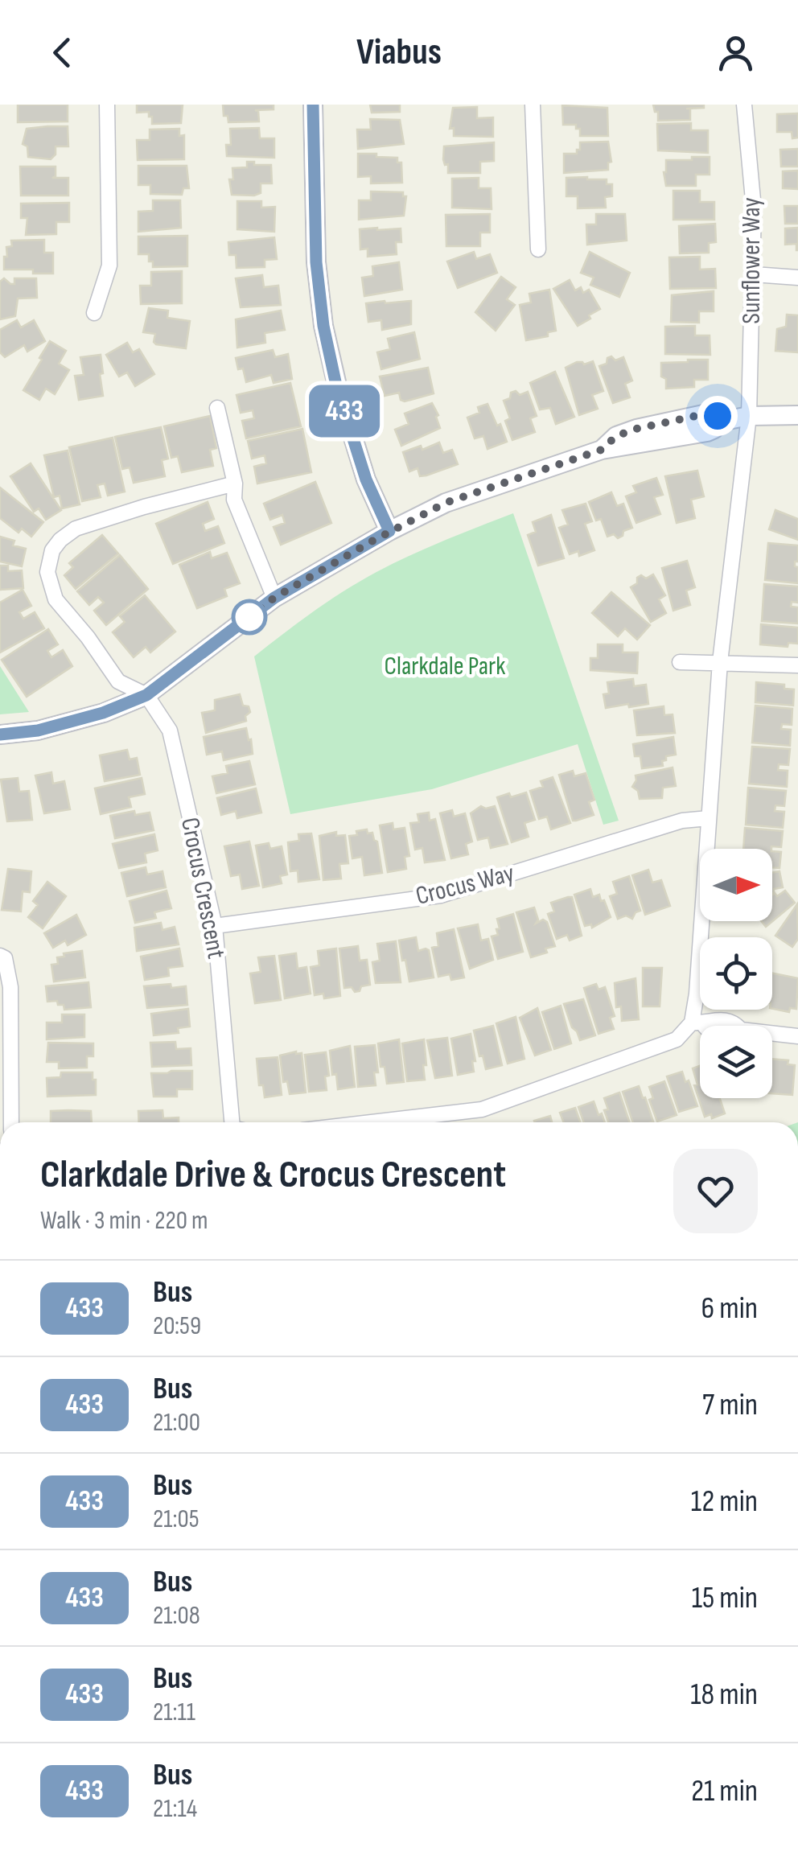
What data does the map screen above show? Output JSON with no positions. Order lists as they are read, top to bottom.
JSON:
{
  "streets": {
    "street": ["Sunflower Way", "Crocus Way", "Crocus Crescent"]
  },
  "crossings": [
    ["Crocus Way", "Crocus Crescent"]
  ],
  "parks": ["Clarkdale Park"],
  "lines": ["bus line 433"],
  "north": "right",
  "page": {
    "header": "Viabus",
    "on_map": "433",
    "heading": ["Clarkdale Drive & Crocus Crescent", "Walk · 3 min · 220 m"],
    "list": [
      {
        "mark": "433",
        "name": "Bus",
        "note": "20:59",
        "value": "6 min"
      },
      {
        "mark": "433",
        "name": "Bus",
        "note": "21:00",
        "value": "7 min"
      },
      {
        "mark": "433",
        "name": "Bus",
        "note": "21:05",
        "value": "12 min"
      },
      {
        "mark": "433",
        "name": "Bus",
        "note": "21:08",
        "value": "15 min"
      },
      {
        "mark": "433",
        "name": "Bus",
        "note": "21:11",
        "value": "18 min"
      },
      {
        "mark": "433",
        "name": "Bus",
        "note": "21:14",
        "value": "21 min"
      }
    ]
  }
}
